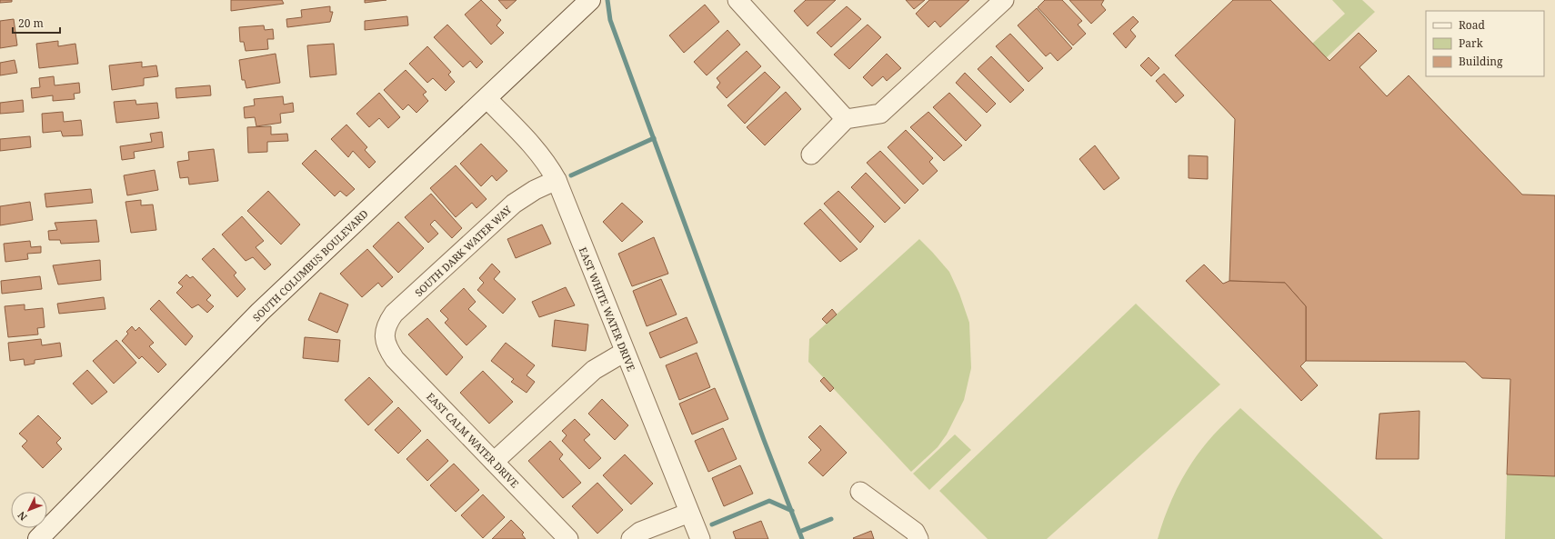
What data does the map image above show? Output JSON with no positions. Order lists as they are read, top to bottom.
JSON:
{
  "streets": {
    "street": [
      "SOUTH DARK WATER WAY",
      "SOUTH COLUMBUS BOULEVARD",
      "EAST WHITE WATER DRIVE",
      "EAST CALM WATER DRIVE"
    ]
  },
  "crossings": [
    ["SOUTH DARK WATER WAY", "EAST WHITE WATER DRIVE"],
    ["SOUTH DARK WATER WAY", "EAST CALM WATER DRIVE"],
    ["SOUTH COLUMBUS BOULEVARD", "EAST WHITE WATER DRIVE"]
  ],
  "legend": ["Road", "Park", "Building"],
  "scale_bar": "20 m",
  "north": "bottom left"
}
